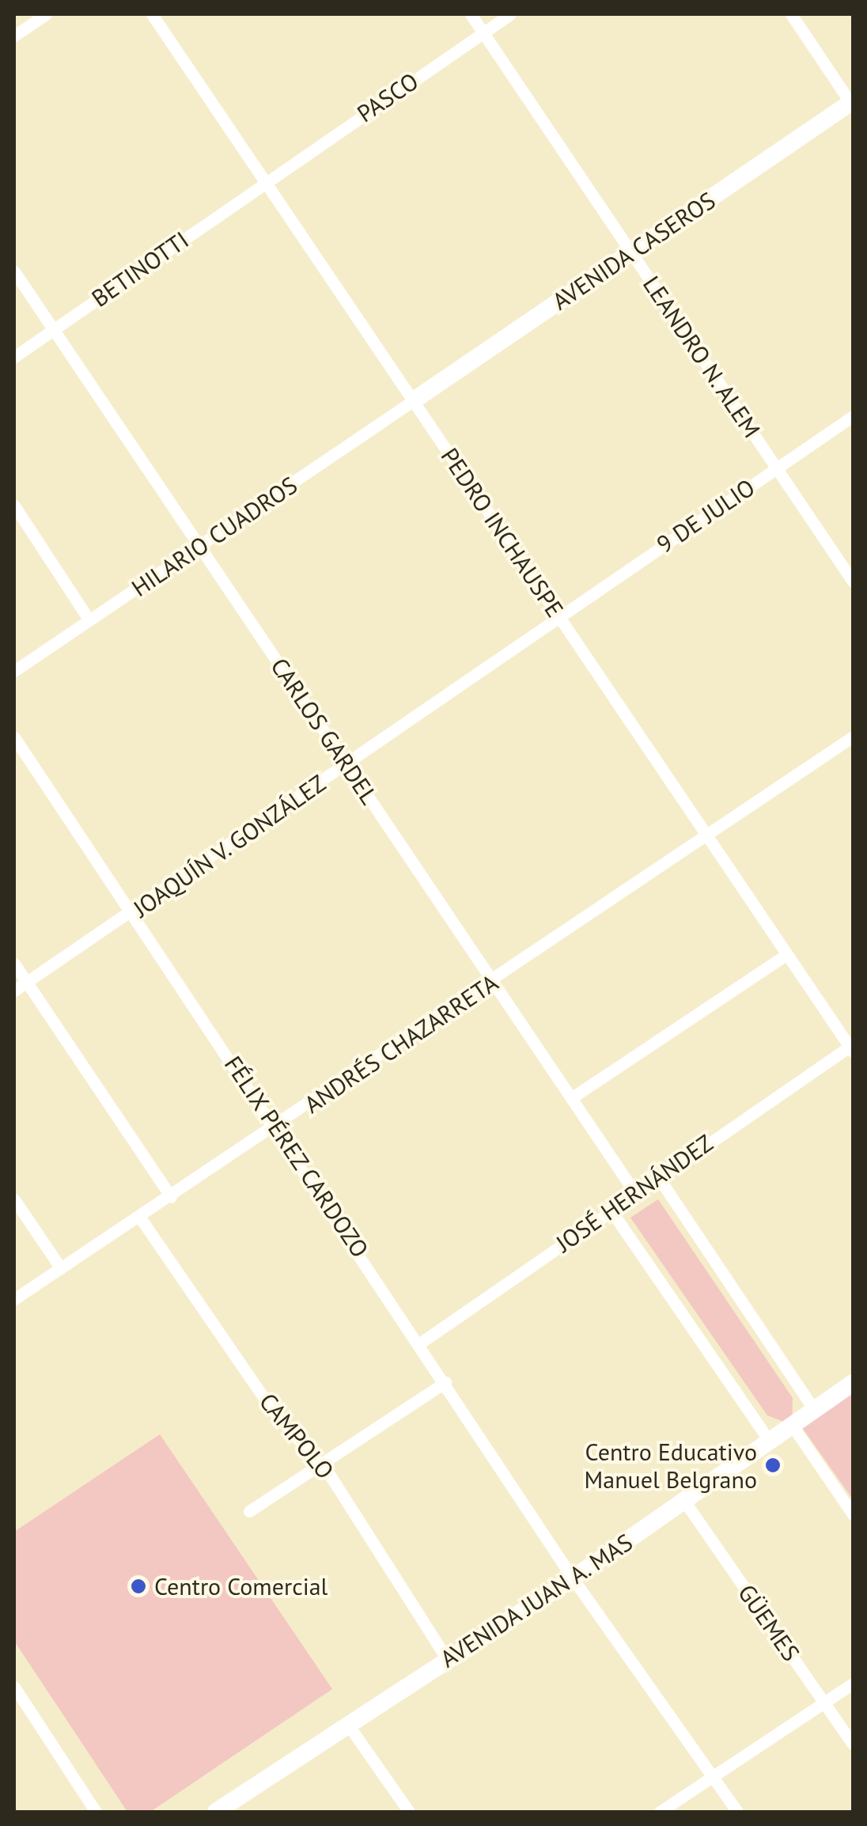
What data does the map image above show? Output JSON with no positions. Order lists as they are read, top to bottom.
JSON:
{
  "streets": {
    "main road": ["AVENIDA CASEROS", "AVENIDA JUAN A. MAS"],
    "street": [
      "PASCO",
      "BETINOTTI",
      "LEANDRO N. ALEM",
      "9 DE JULIO",
      "PEDRO INCHAUSPE",
      "HILARIO CUADROS",
      "CARLOS GARDEL",
      "JOAQUÍN V. GONZÁLEZ",
      "ANDRÉS CHAZARRETA",
      "FÉLIX PÉREZ CARDOZO",
      "JOSÉ HERNÁNDEZ",
      "CAMPOLO",
      "GÜEMES"
    ]
  },
  "crossings": [
    ["PASCO", "BETINOTTI"],
    ["PASCO", "LEANDRO N. ALEM"],
    ["PASCO", "PEDRO INCHAUSPE"],
    ["AVENIDA CASEROS", "LEANDRO N. ALEM"],
    ["AVENIDA CASEROS", "PEDRO INCHAUSPE"],
    ["AVENIDA CASEROS", "HILARIO CUADROS"],
    ["BETINOTTI", "PEDRO INCHAUSPE"],
    ["BETINOTTI", "CARLOS GARDEL"],
    ["LEANDRO N. ALEM", "9 DE JULIO"],
    ["9 DE JULIO", "PEDRO INCHAUSPE"],
    ["9 DE JULIO", "JOAQUÍN V. GONZÁLEZ"],
    ["PEDRO INCHAUSPE", "HILARIO CUADROS"],
    ["PEDRO INCHAUSPE", "JOAQUÍN V. GONZÁLEZ"],
    ["PEDRO INCHAUSPE", "ANDRÉS CHAZARRETA"],
    ["PEDRO INCHAUSPE", "JOSÉ HERNÁNDEZ"],
    ["HILARIO CUADROS", "CARLOS GARDEL"],
    ["CARLOS GARDEL", "JOAQUÍN V. GONZÁLEZ"],
    ["CARLOS GARDEL", "ANDRÉS CHAZARRETA"],
    ["CARLOS GARDEL", "JOSÉ HERNÁNDEZ"],
    ["JOAQUÍN V. GONZÁLEZ", "FÉLIX PÉREZ CARDOZO"],
    ["ANDRÉS CHAZARRETA", "FÉLIX PÉREZ CARDOZO"],
    ["ANDRÉS CHAZARRETA", "CAMPOLO"],
    ["FÉLIX PÉREZ CARDOZO", "JOSÉ HERNÁNDEZ"],
    ["FÉLIX PÉREZ CARDOZO", "AVENIDA JUAN A. MAS"],
    ["CAMPOLO", "AVENIDA JUAN A. MAS"],
    ["AVENIDA JUAN A. MAS", "GÜEMES"]
  ],
  "places": ["Centro Educativo Manuel Belgrano", "Centro Comercial"]
}
